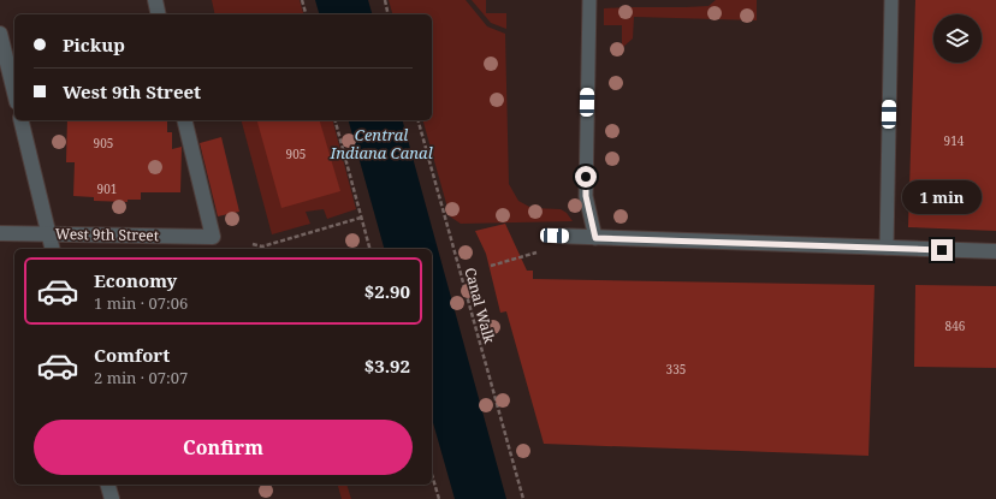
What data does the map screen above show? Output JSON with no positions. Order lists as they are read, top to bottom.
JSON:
{
  "streets": {
    "street": ["West 9th Street"],
    "path": ["Canal Walk"]
  },
  "water": ["Central Indiana Canal"],
  "house_numbers": [
    "914",
    "905",
    "905",
    "901",
    "846",
    "335"
  ],
  "page": {
    "banner": ["Pickup", "West 9th Street"],
    "bubble": "1 min",
    "list": [
      {
        "name": "Economy",
        "note": "1 min · 07:06",
        "value": "$2.90"
      },
      {
        "name": "Comfort",
        "note": "2 min · 07:07",
        "value": "$3.92"
      }
    ],
    "buttons": "Confirm"
  }
}
